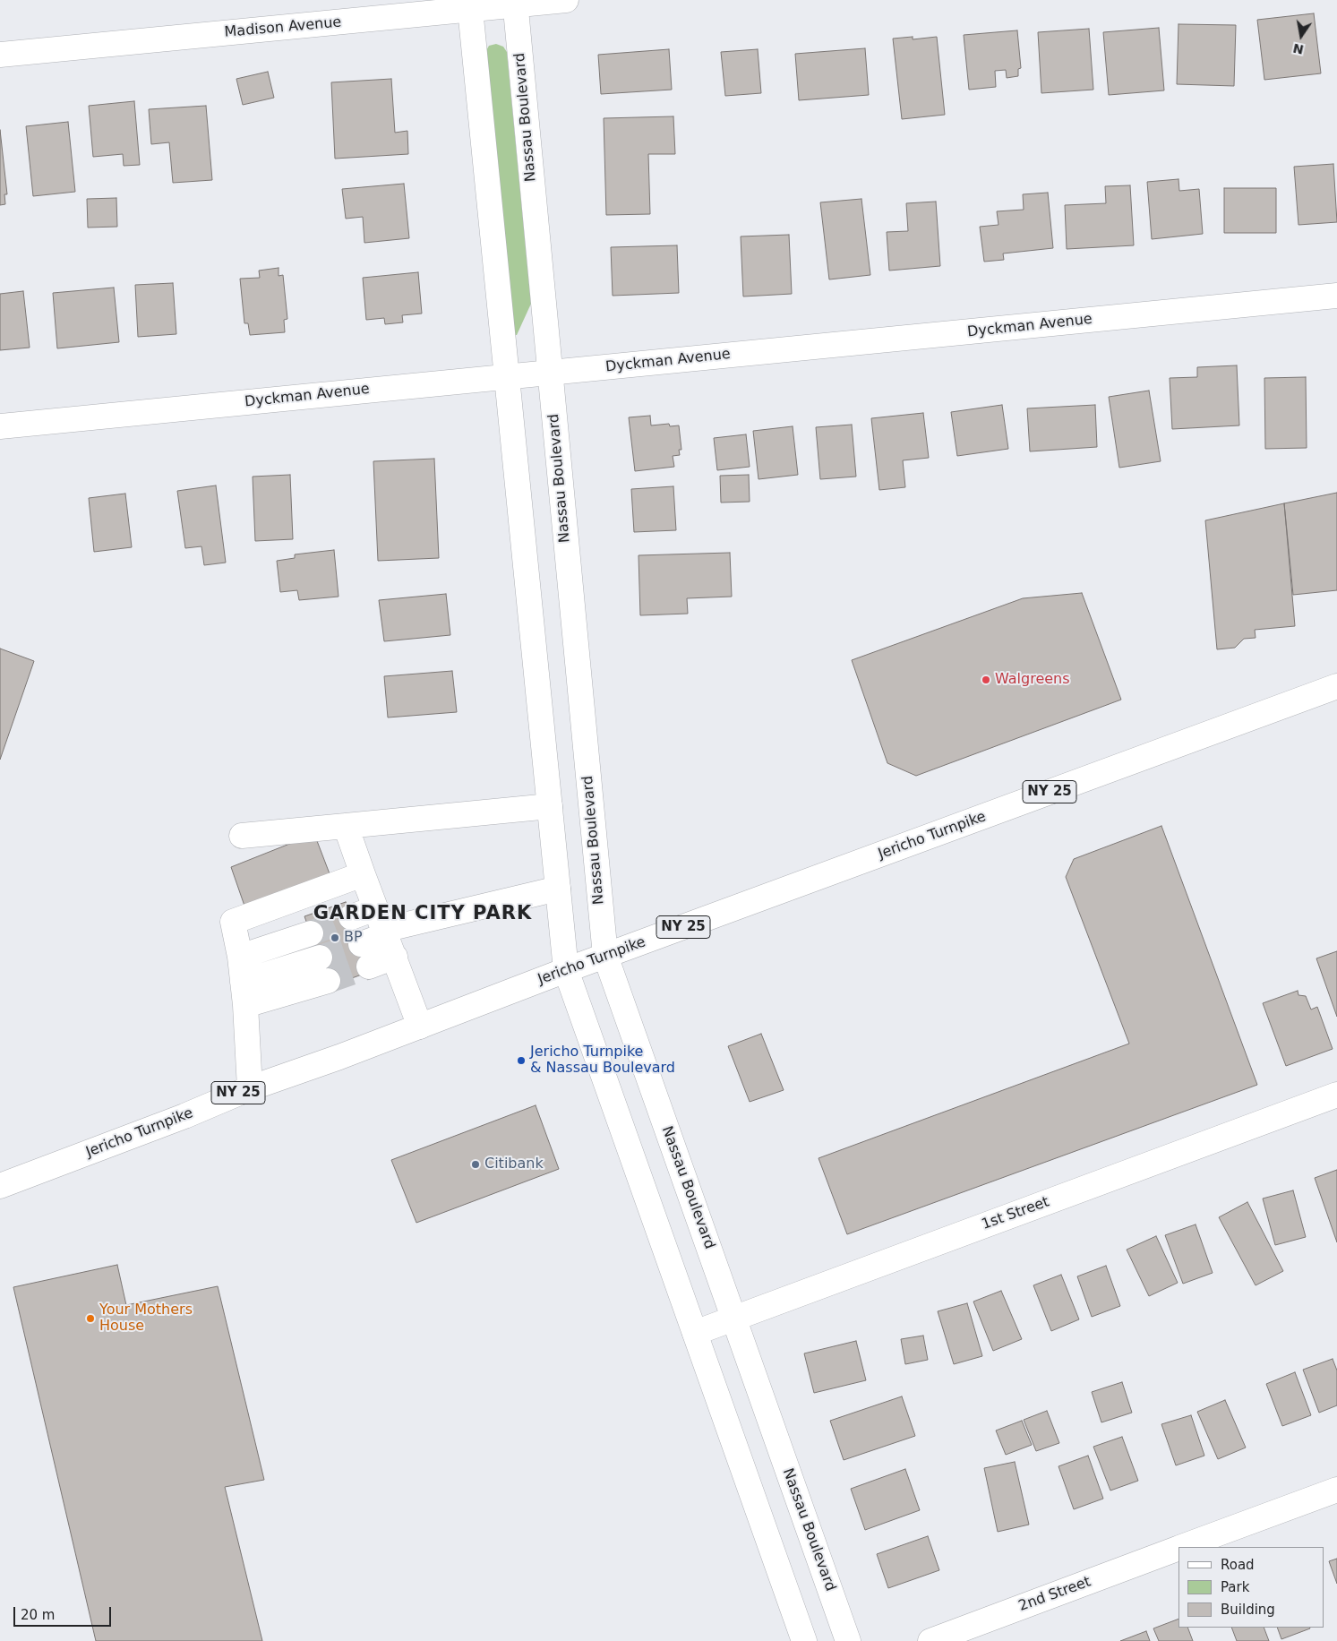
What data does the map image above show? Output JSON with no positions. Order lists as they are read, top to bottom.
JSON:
{
  "streets": {
    "main road": [
      "Madison Avenue",
      "Nassau Boulevard",
      "Dyckman Avenue",
      "NY 25",
      "Jericho Turnpike",
      "1st Street",
      "2nd Street"
    ]
  },
  "crossings": [
    ["Madison Avenue", "Nassau Boulevard"],
    ["Nassau Boulevard", "Dyckman Avenue"],
    ["Nassau Boulevard", "Jericho Turnpike"],
    ["Nassau Boulevard", "1st Street"]
  ],
  "districts": ["GARDEN CITY PARK"],
  "places": [
    "Walgreens",
    "BP",
    "Jericho Turnpike & Nassau Boulevard",
    "Citibank",
    "Your Mothers House"
  ],
  "legend": ["Road", "Park", "Building"],
  "scale_bar": "20 m",
  "north": "bottom"
}
